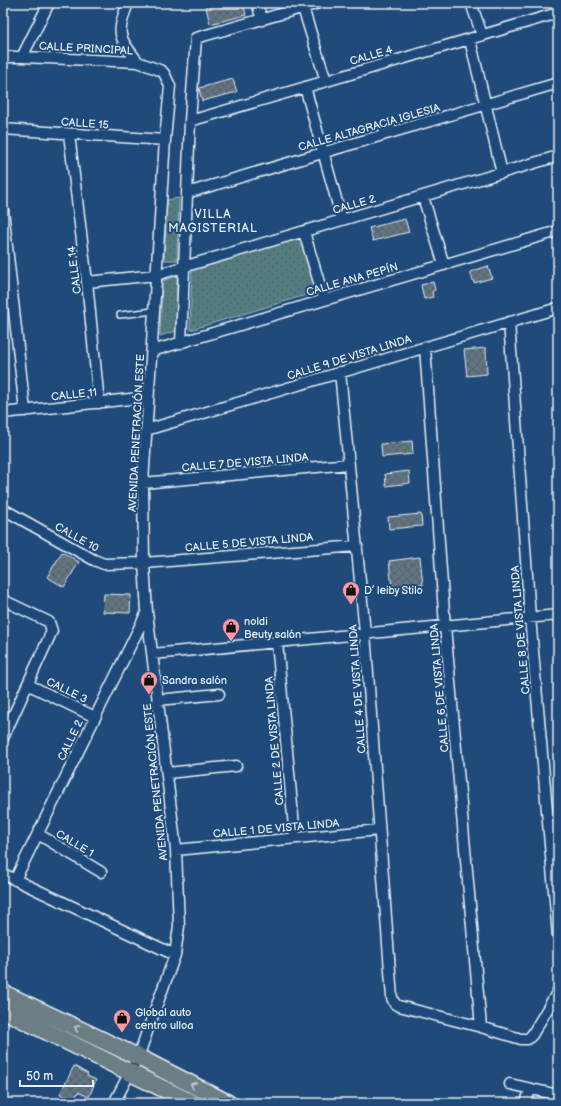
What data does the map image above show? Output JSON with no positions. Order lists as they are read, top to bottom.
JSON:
{
  "streets": {
    "street": [
      "CALLE PRINCIPAL",
      "CALLE 4",
      "CALLE 15",
      "CALLE ALTAGRACIA IGLESIA",
      "CALLE 2",
      "CALLE 14",
      "CALLE ANA PEPÍN",
      "CALLE 9 DE VISTA LINDA",
      "CALLE 11",
      "AVENIDA PENETRACIÓN ESTE",
      "CALLE 7 DE VISTA LINDA",
      "CALLE 10",
      "CALLE 5 DE VISTA LINDA",
      "CALLE 8 DE VISTA LINDA",
      "CALLE 6 DE VISTA LINDA",
      "CALLE 4 DE VISTA LINDA",
      "CALLE 3",
      "CALLE 2 DE VISTA LINDA",
      "CALLE 1 DE VISTA LINDA",
      "CALLE 1"
    ]
  },
  "crossings": [
    ["CALLE PRINCIPAL", "AVENIDA PENETRACIÓN ESTE"],
    ["CALLE 15", "CALLE 14"],
    ["CALLE 15", "AVENIDA PENETRACIÓN ESTE"],
    ["CALLE 2", "CALLE 14"],
    ["CALLE 2", "AVENIDA PENETRACIÓN ESTE"],
    ["CALLE 2", "CALLE 3"],
    ["CALLE 2", "CALLE 1"],
    ["CALLE 14", "CALLE 11"],
    ["CALLE ANA PEPÍN", "AVENIDA PENETRACIÓN ESTE"],
    ["CALLE 9 DE VISTA LINDA", "AVENIDA PENETRACIÓN ESTE"],
    ["CALLE 9 DE VISTA LINDA", "CALLE 8 DE VISTA LINDA"],
    ["CALLE 9 DE VISTA LINDA", "CALLE 6 DE VISTA LINDA"],
    ["CALLE 9 DE VISTA LINDA", "CALLE 4 DE VISTA LINDA"],
    ["CALLE 11", "AVENIDA PENETRACIÓN ESTE"],
    ["AVENIDA PENETRACIÓN ESTE", "CALLE 7 DE VISTA LINDA"],
    ["AVENIDA PENETRACIÓN ESTE", "CALLE 10"],
    ["AVENIDA PENETRACIÓN ESTE", "CALLE 5 DE VISTA LINDA"],
    ["AVENIDA PENETRACIÓN ESTE", "CALLE 1 DE VISTA LINDA"],
    ["CALLE 7 DE VISTA LINDA", "CALLE 4 DE VISTA LINDA"],
    ["CALLE 10", "CALLE 5 DE VISTA LINDA"],
    ["CALLE 5 DE VISTA LINDA", "CALLE 4 DE VISTA LINDA"],
    ["CALLE 6 DE VISTA LINDA", "CALLE 4 DE VISTA LINDA"],
    ["CALLE 4 DE VISTA LINDA", "CALLE 1 DE VISTA LINDA"],
    ["CALLE 2 DE VISTA LINDA", "CALLE 1 DE VISTA LINDA"]
  ],
  "districts": ["VILLA MAGISTERIAL"],
  "places": {
    "shop": [
      "D’ leiby Stilo",
      "noldi Beuty salón",
      "Sandra salón",
      "Global auto centro ulloa"
    ]
  },
  "scale_bar": "50 m"
}
